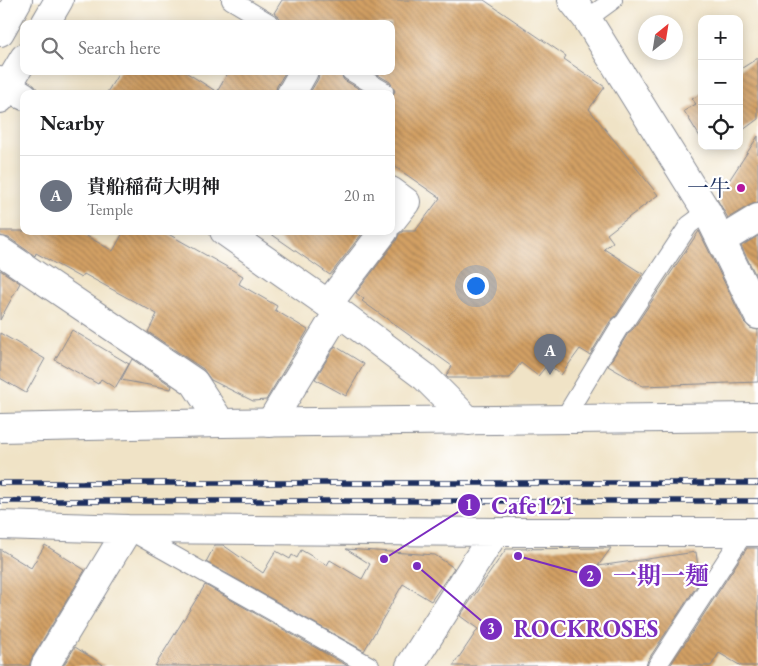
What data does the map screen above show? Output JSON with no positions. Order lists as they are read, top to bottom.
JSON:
{
  "places": [
    "一牛",
    "一期一麺",
    "Cafe121",
    "ROCKROSES"
  ],
  "north": "top right",
  "page": {
    "map_buttons": ["+", "−"],
    "search": "Search here",
    "heading": "Nearby",
    "list": [
      {
        "mark": "A",
        "name": "貴船稲荷大明神",
        "note": "Temple",
        "value": "20 m"
      }
    ],
    "pins": "A"
  }
}
